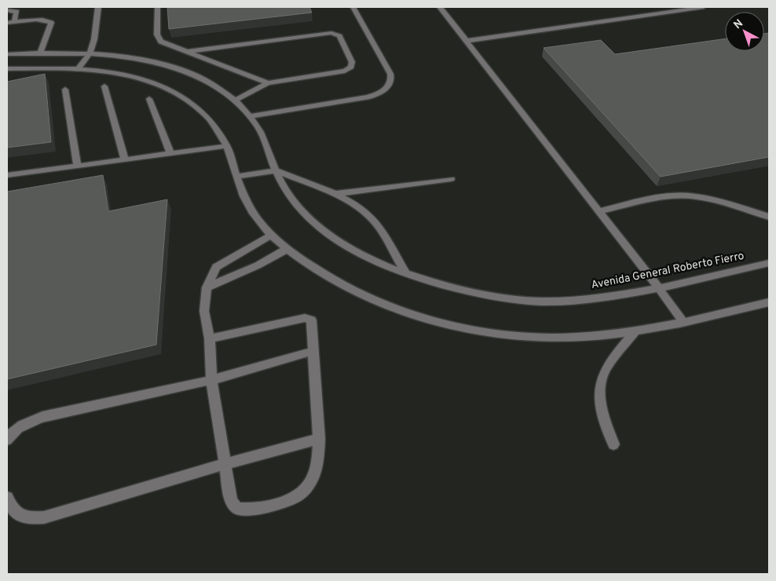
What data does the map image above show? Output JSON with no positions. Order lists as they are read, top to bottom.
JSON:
{
  "streets": {
    "street": ["Avenida General Roberto Fierro"]
  },
  "north": "top left"
}
